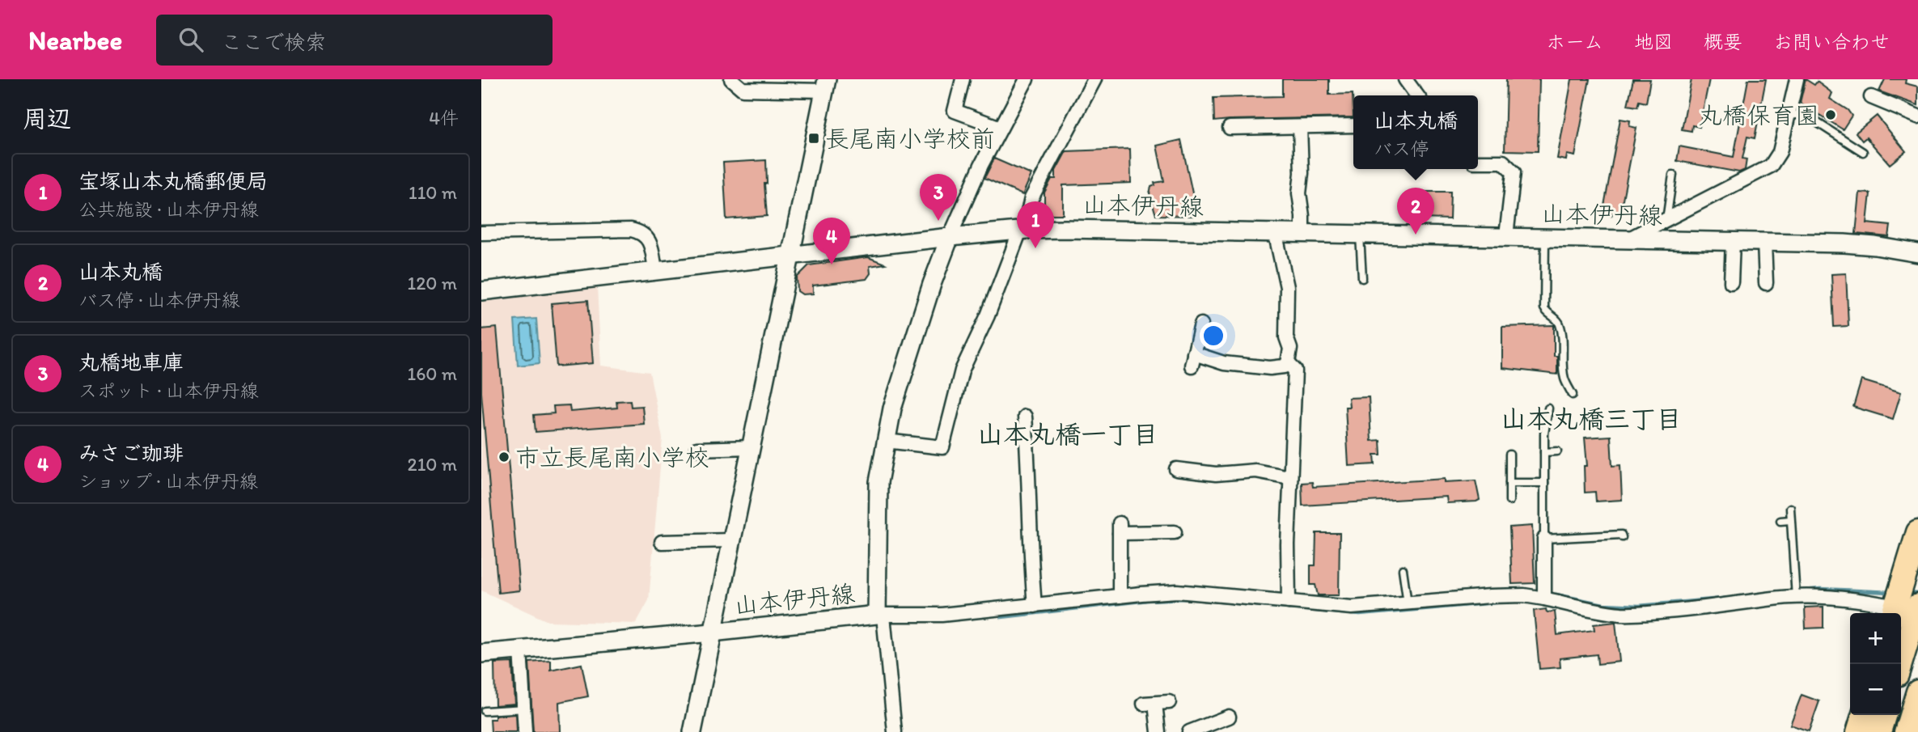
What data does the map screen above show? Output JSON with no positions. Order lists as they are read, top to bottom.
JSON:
{
  "streets": {
    "main road": ["山本伊丹線"]
  },
  "districts": ["山本丸橋三丁目", "山本丸橋一丁目"],
  "places": {
    "other": ["丸橋保育園", "市立長尾南小学校"],
    "transit": ["長尾南小学校前"]
  },
  "page": {
    "header": "Nearbee",
    "search": "ここで検索",
    "nav": [
      "ホーム",
      "地図",
      "概要",
      "お問い合わせ"
    ],
    "heading": ["周辺", "4件"],
    "popup": ["山本丸橋", "バス停"],
    "list": [
      {
        "mark": "1",
        "name": "宝塚山本丸橋郵便局",
        "note": "公共施設 · 山本伊丹線",
        "value": "110 m"
      },
      {
        "mark": "2",
        "name": "山本丸橋",
        "note": "バス停 · 山本伊丹線",
        "value": "120 m"
      },
      {
        "mark": "3",
        "name": "丸橋地車庫",
        "note": "スポット · 山本伊丹線",
        "value": "160 m"
      },
      {
        "mark": "4",
        "name": "みさご珈琲",
        "note": "ショップ · 山本伊丹線",
        "value": "210 m"
      }
    ],
    "pins": [
      "3",
      "2",
      "1",
      "4"
    ],
    "map_buttons": ["+", "−"]
  }
}
